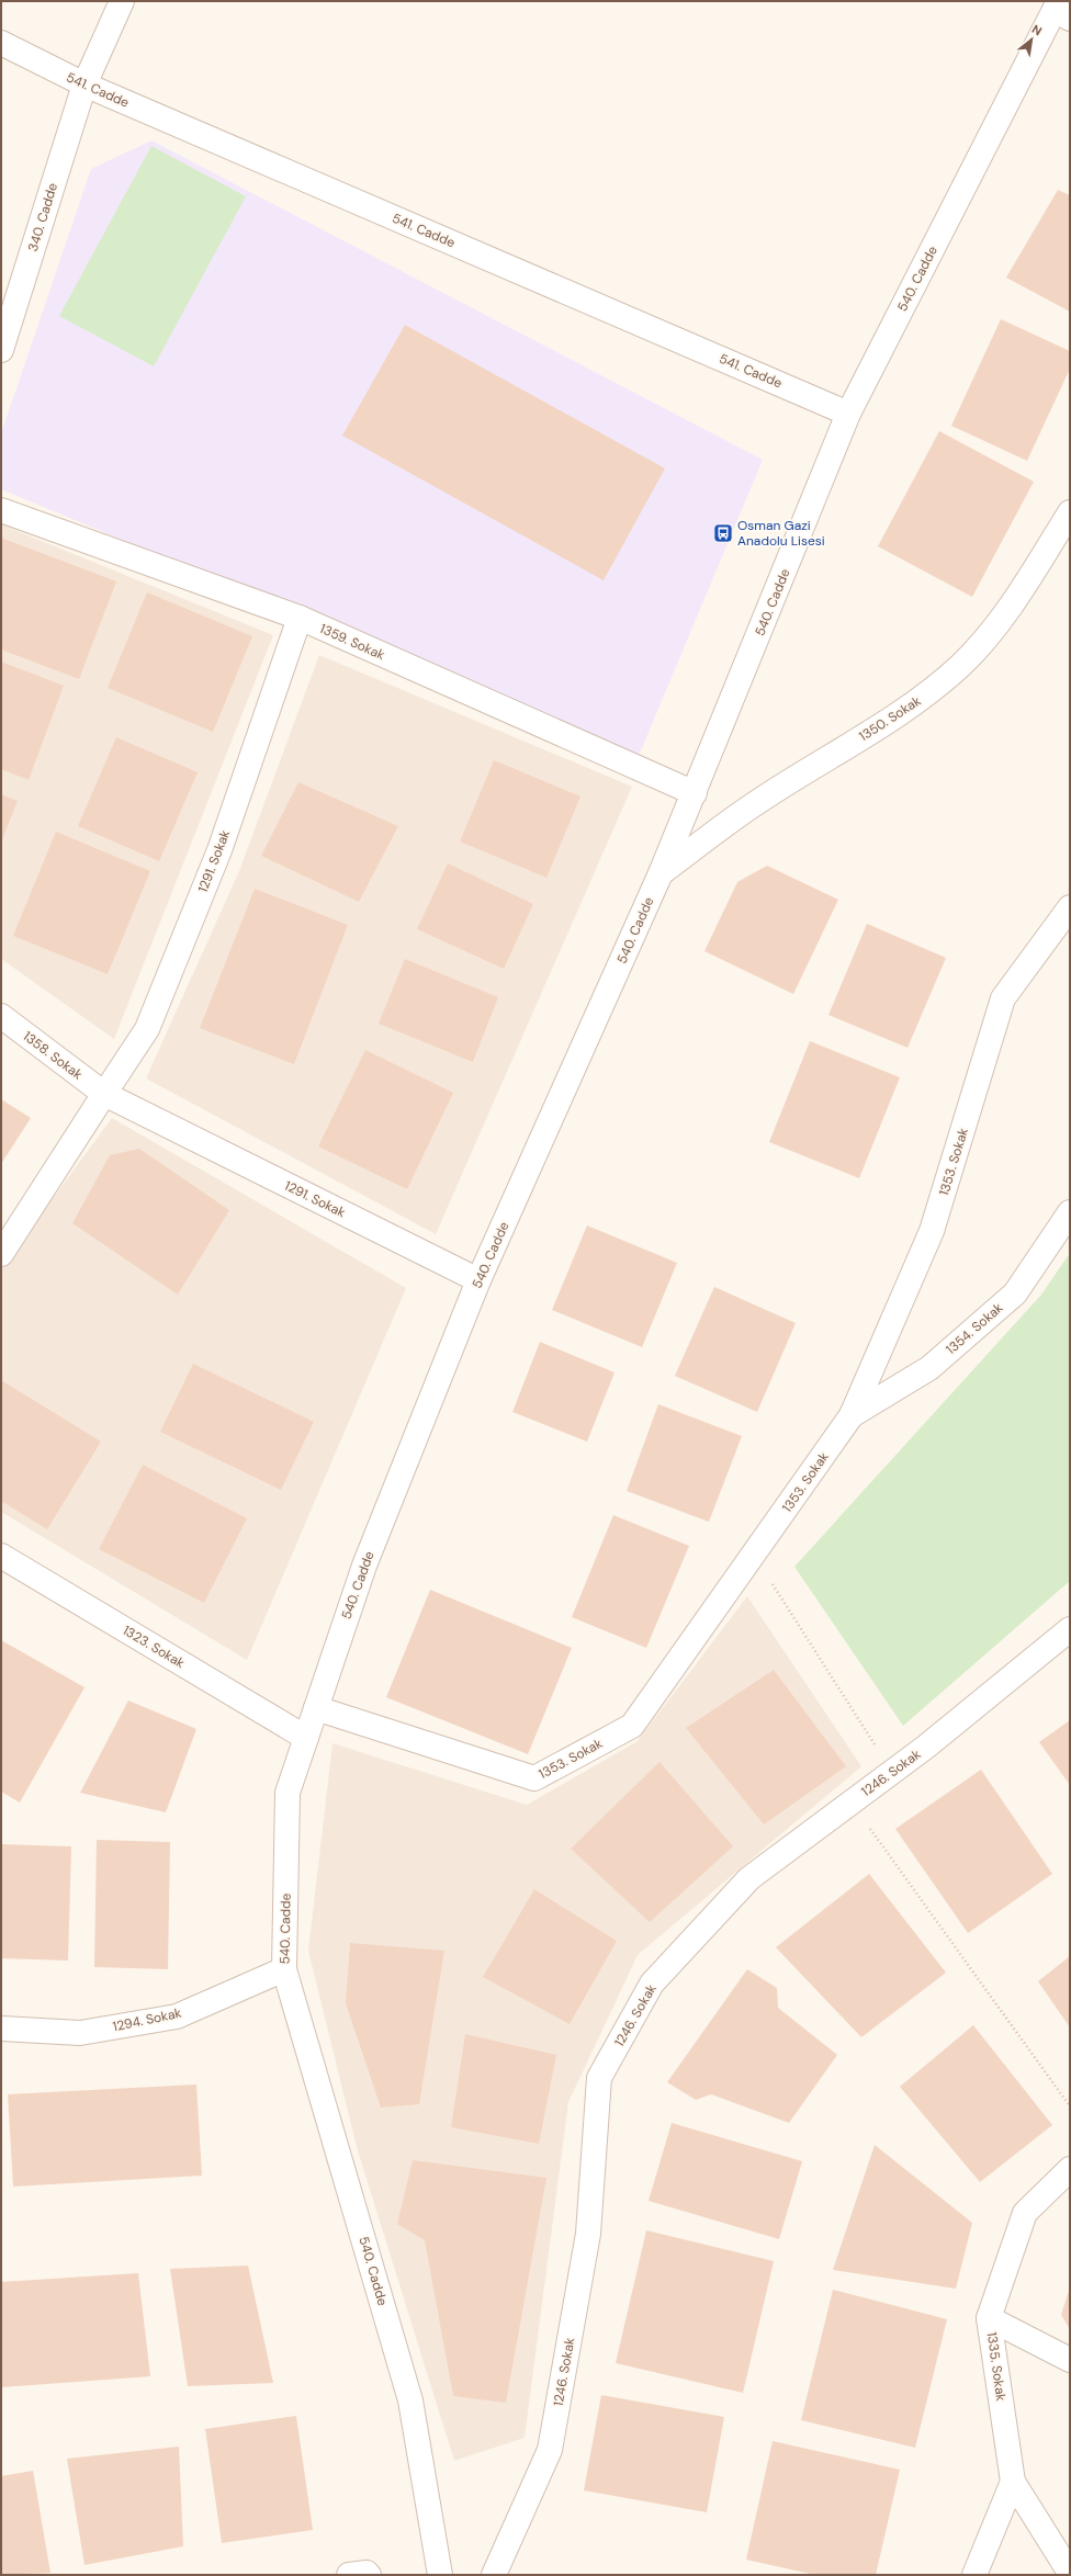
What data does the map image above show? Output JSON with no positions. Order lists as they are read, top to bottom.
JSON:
{
  "streets": {
    "street": [
      "541. Cadde",
      "340. Cadde",
      "540. Cadde",
      "1359. Sokak",
      "1350. Sokak",
      "1291. Sokak",
      "1358. Sokak",
      "1353. Sokak",
      "1354. Sokak",
      "1323. Sokak",
      "1246. Sokak",
      "1294. Sokak",
      "1335. Sokak"
    ]
  },
  "crossings": [
    ["541. Cadde", "340. Cadde"],
    ["541. Cadde", "540. Cadde"],
    ["540. Cadde", "1359. Sokak"],
    ["540. Cadde", "1350. Sokak"],
    ["540. Cadde", "1291. Sokak"],
    ["540. Cadde", "1353. Sokak"],
    ["540. Cadde", "1323. Sokak"],
    ["540. Cadde", "1294. Sokak"],
    ["1359. Sokak", "1291. Sokak"],
    ["1291. Sokak", "1358. Sokak"],
    ["1353. Sokak", "1354. Sokak"]
  ],
  "places": {
    "bus stop": ["Osman Gazi Anadolu Lisesi"]
  },
  "north": "top right"
}
